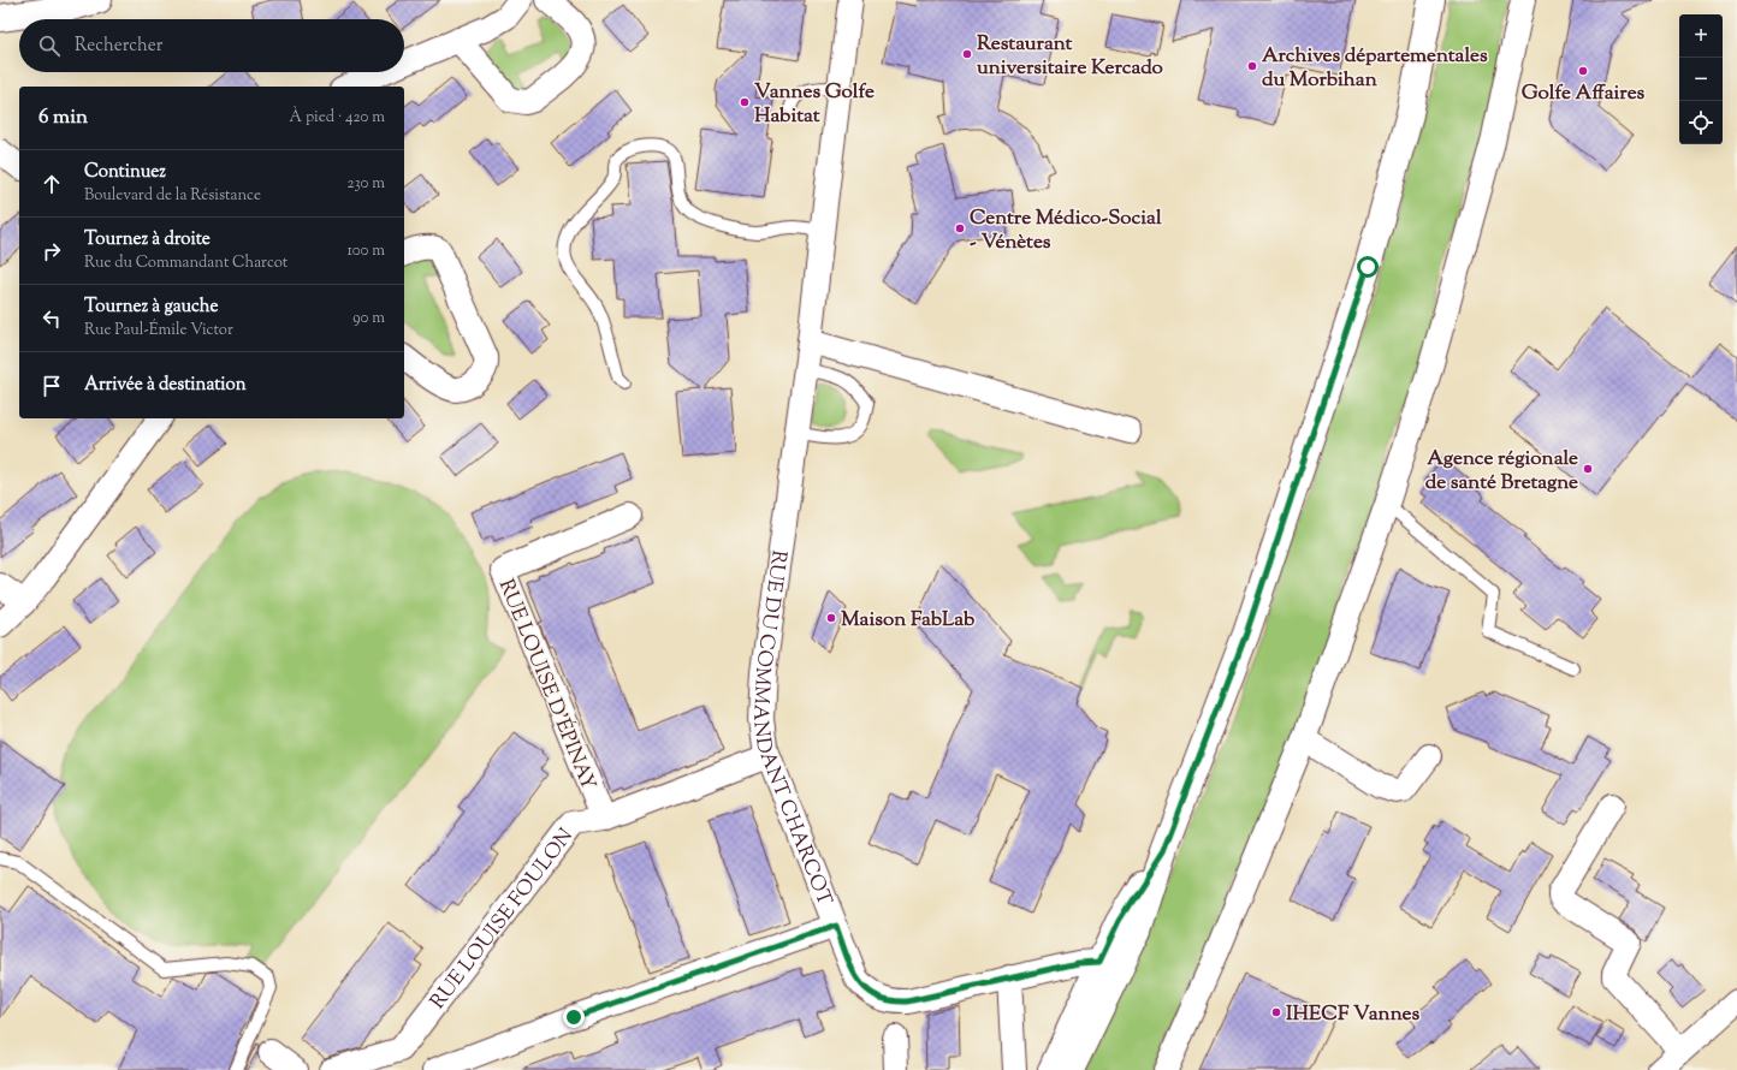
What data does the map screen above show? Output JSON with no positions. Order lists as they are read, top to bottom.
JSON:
{
  "streets": {
    "street": ["RUE LOUISE D'ÉPINAY", "RUE DU COMMANDANT CHARCOT", "RUE LOUISE FOULON"]
  },
  "crossings": [
    ["RUE LOUISE D'ÉPINAY", "RUE LOUISE FOULON"],
    ["RUE DU COMMANDANT CHARCOT", "RUE LOUISE FOULON"]
  ],
  "places": [
    "Restaurant universitaire Kercado",
    "Archives départementales du Morbihan",
    "Golfe Affaires",
    "Vannes Golfe Habitat",
    "Centre Médico-Social - Vénètes",
    "Agence régionale de santé Bretagne",
    "Maison FabLab",
    "IHECF Vannes"
  ],
  "page": {
    "map_buttons": ["+", "−"],
    "search": "Rechercher",
    "heading": ["6 min", "À pied · 420 m"],
    "list": [
      ["Continuez", "Boulevard de la Résistance", "230 m"],
      ["Tournez à droite", "Rue du Commandant Charcot", "100 m"],
      ["Tournez à gauche", "Rue Paul-Émile Victor", "90 m"],
      "Arrivée à destination"
    ]
  }
}
